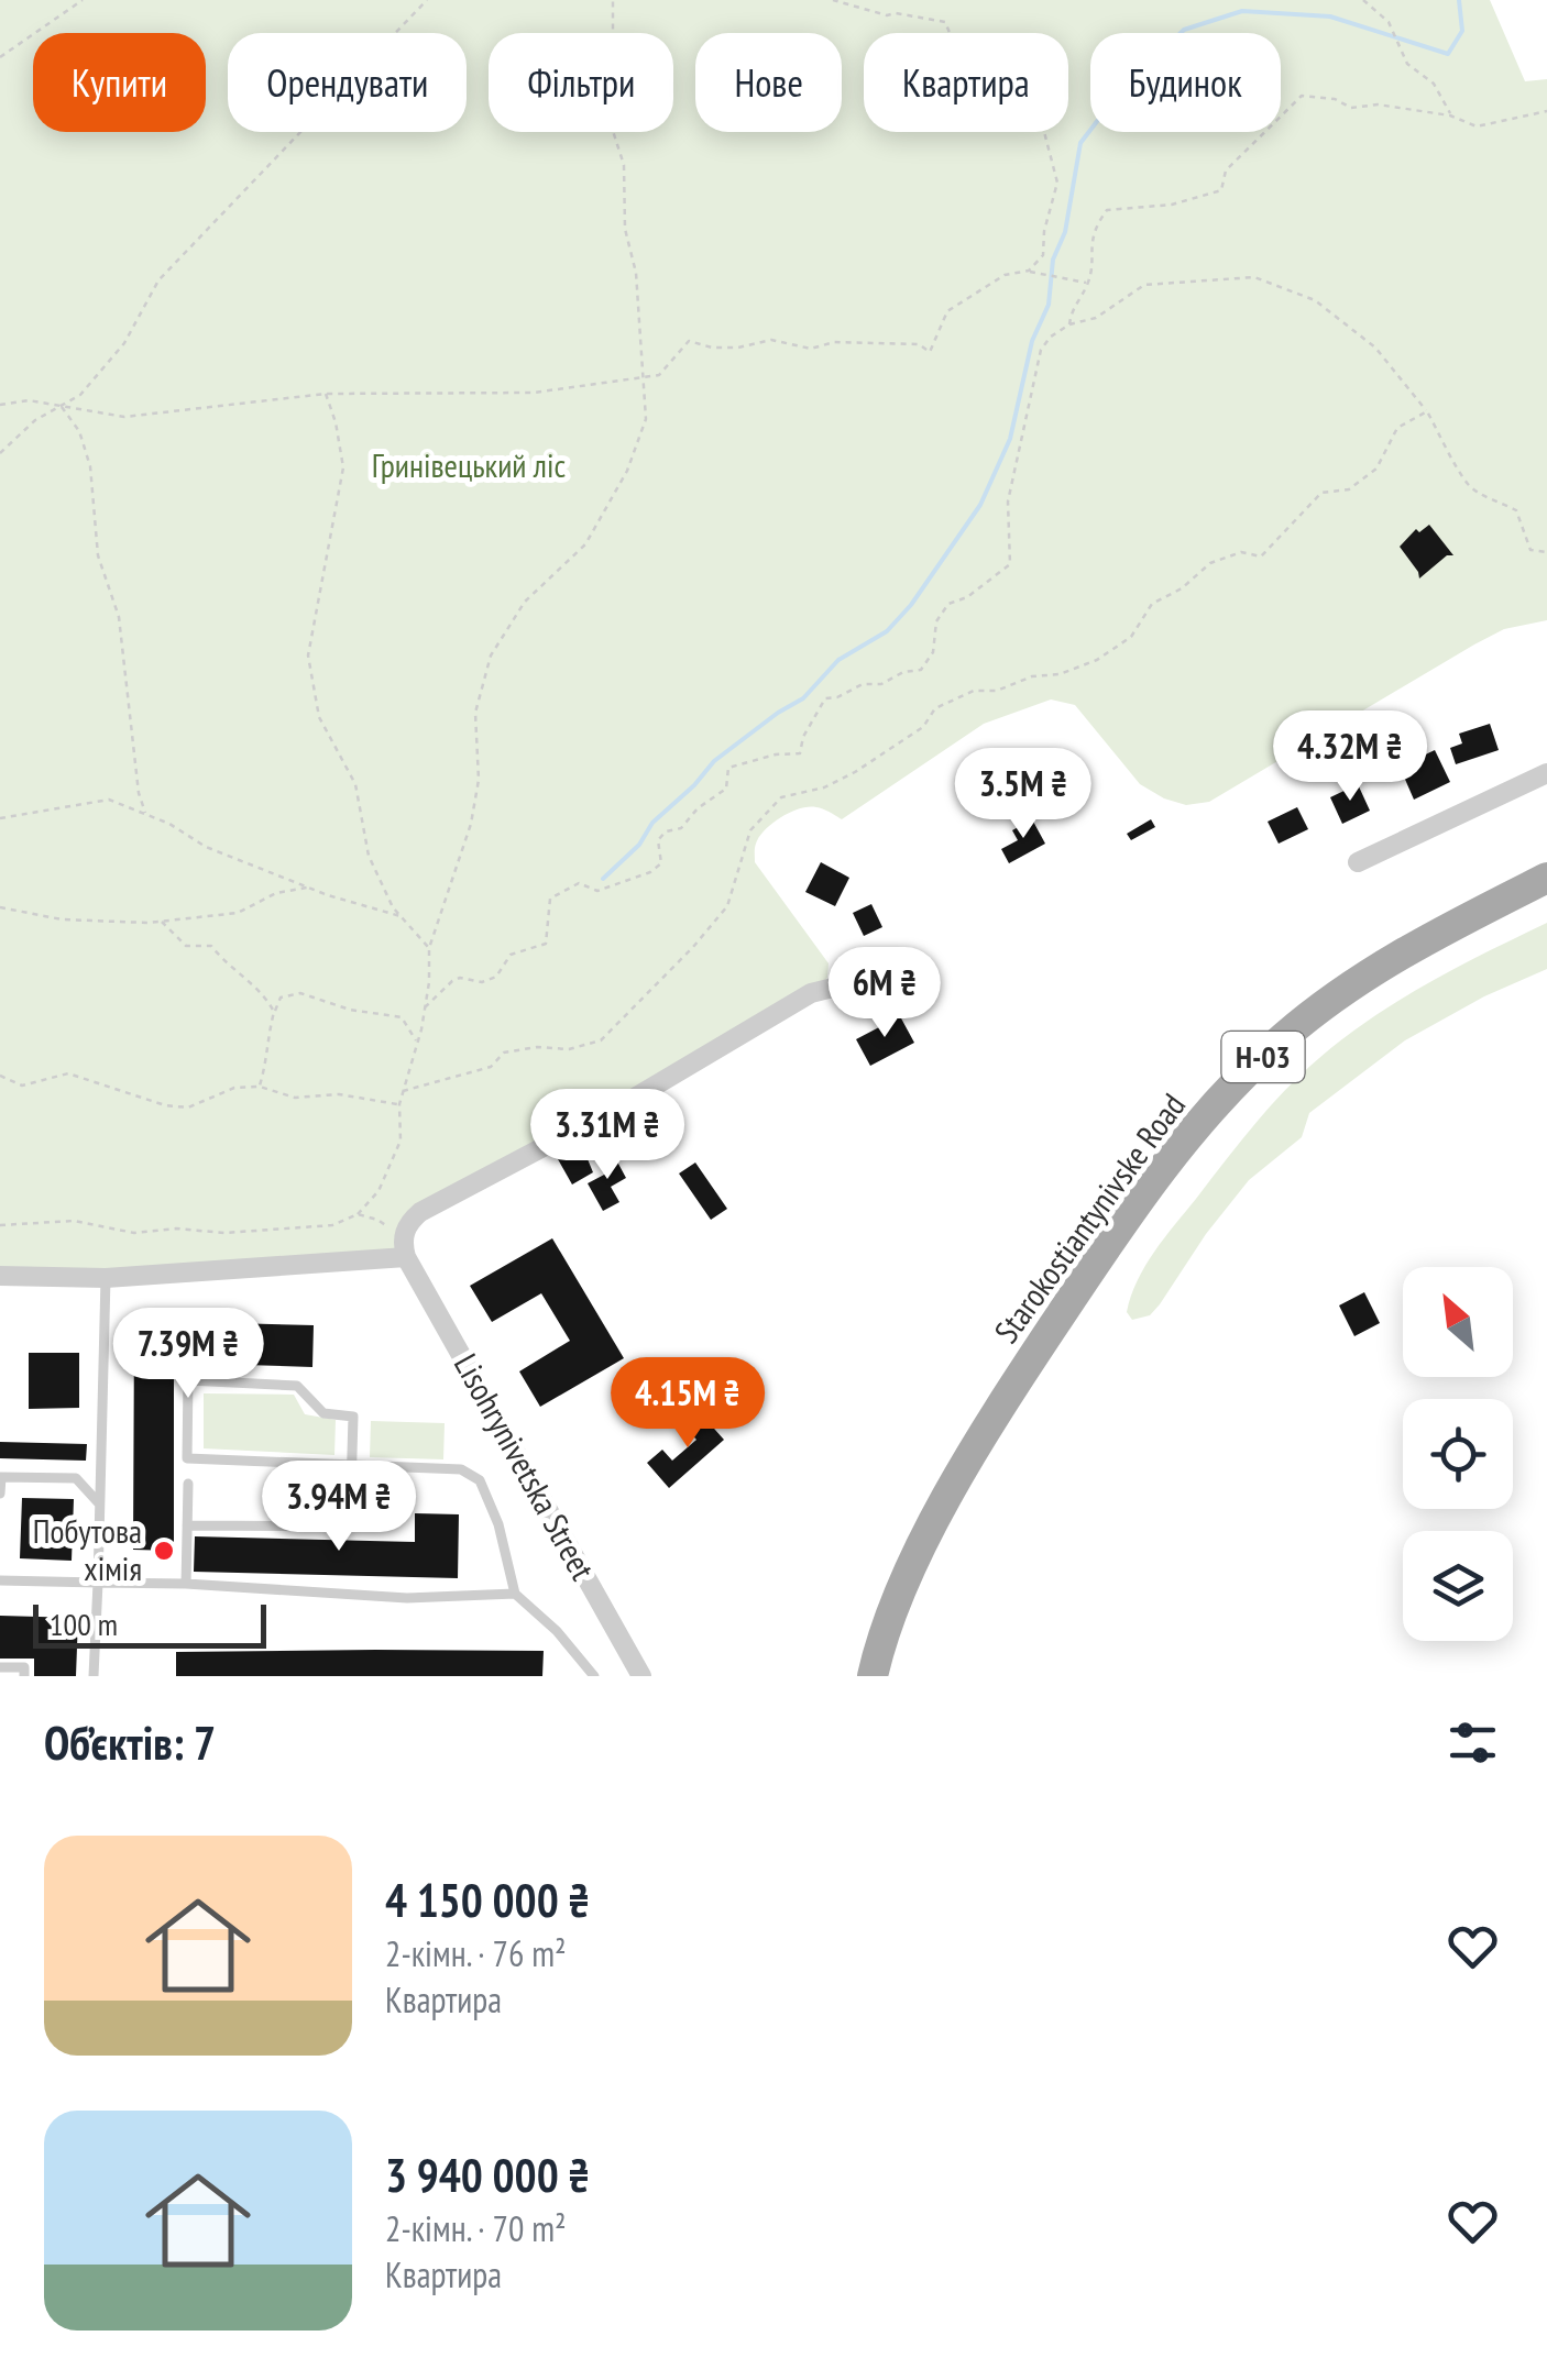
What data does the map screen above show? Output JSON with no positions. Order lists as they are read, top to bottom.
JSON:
{
  "streets": {
    "main road": ["Н-03", "Starokostiantynivske Road"],
    "street": ["Lisohrynivetska Street"]
  },
  "parks": ["Гринівецький ліс"],
  "places": ["Побутова хімія"],
  "scale_bar": "100 m",
  "north": "top left",
  "page": {
    "chip": [
      "Купити",
      "Орендувати",
      "Фільтри",
      "Нове",
      "Квартира",
      "Будинок"
    ],
    "price": [
      "4.32M ₴",
      "3.5M ₴",
      "6M ₴",
      "3.31M ₴",
      "7.39M ₴",
      "4.15M ₴",
      "3.94M ₴"
    ],
    "scale": "100 m",
    "heading": "Об’єктів: 7",
    "list": [
      {
        "name": "4 150 000 ₴",
        "note": "2-кімн. · 76 m² · Квартира"
      },
      {
        "name": "3 940 000 ₴",
        "note": "2-кімн. · 70 m² · Квартира"
      }
    ]
  }
}
